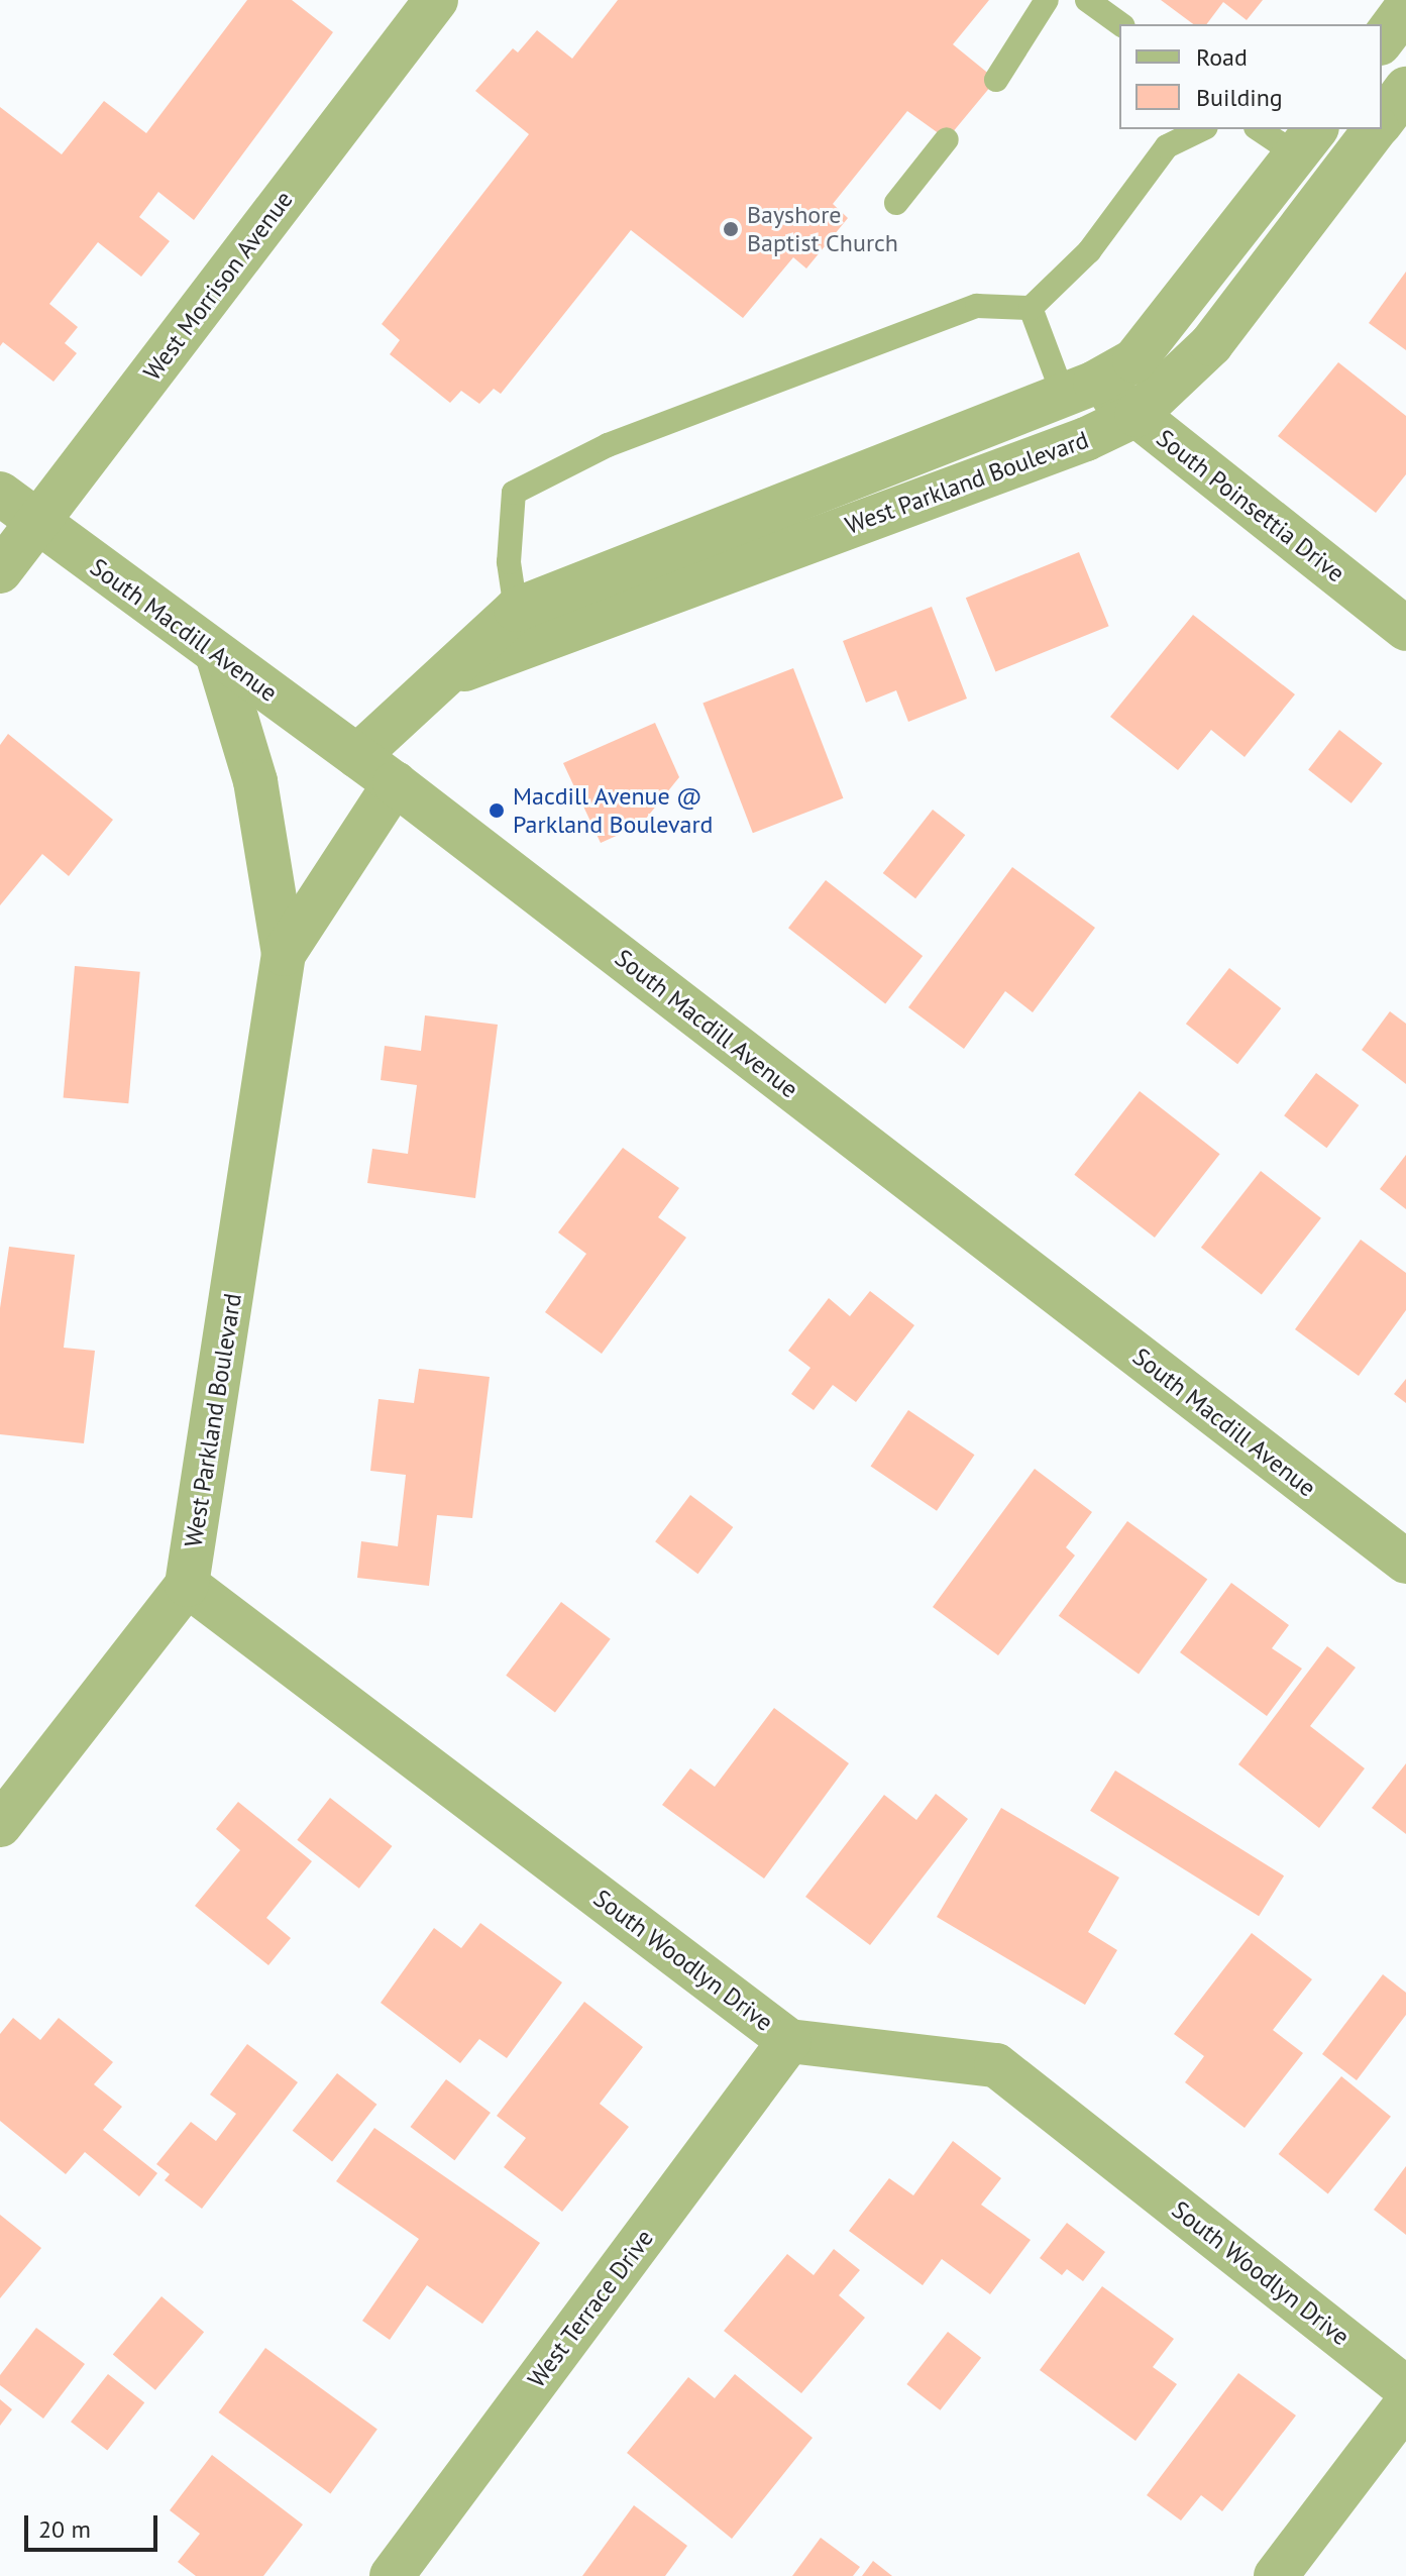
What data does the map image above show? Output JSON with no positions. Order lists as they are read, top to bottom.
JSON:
{
  "streets": {
    "street": [
      "West Morrison Avenue",
      "West Parkland Boulevard",
      "South Poinsettia Drive",
      "South Macdill Avenue",
      "South Woodlyn Drive",
      "West Terrace Drive"
    ]
  },
  "crossings": [
    ["West Morrison Avenue", "South Macdill Avenue"],
    ["West Parkland Boulevard", "South Poinsettia Drive"],
    ["West Parkland Boulevard", "South Macdill Avenue"],
    ["West Parkland Boulevard", "South Woodlyn Drive"],
    ["South Woodlyn Drive", "West Terrace Drive"]
  ],
  "places": ["Bayshore Baptist Church", "Macdill Avenue @ Parkland Boulevard"],
  "legend": ["Road", "Building"],
  "scale_bar": "20 m"
}
